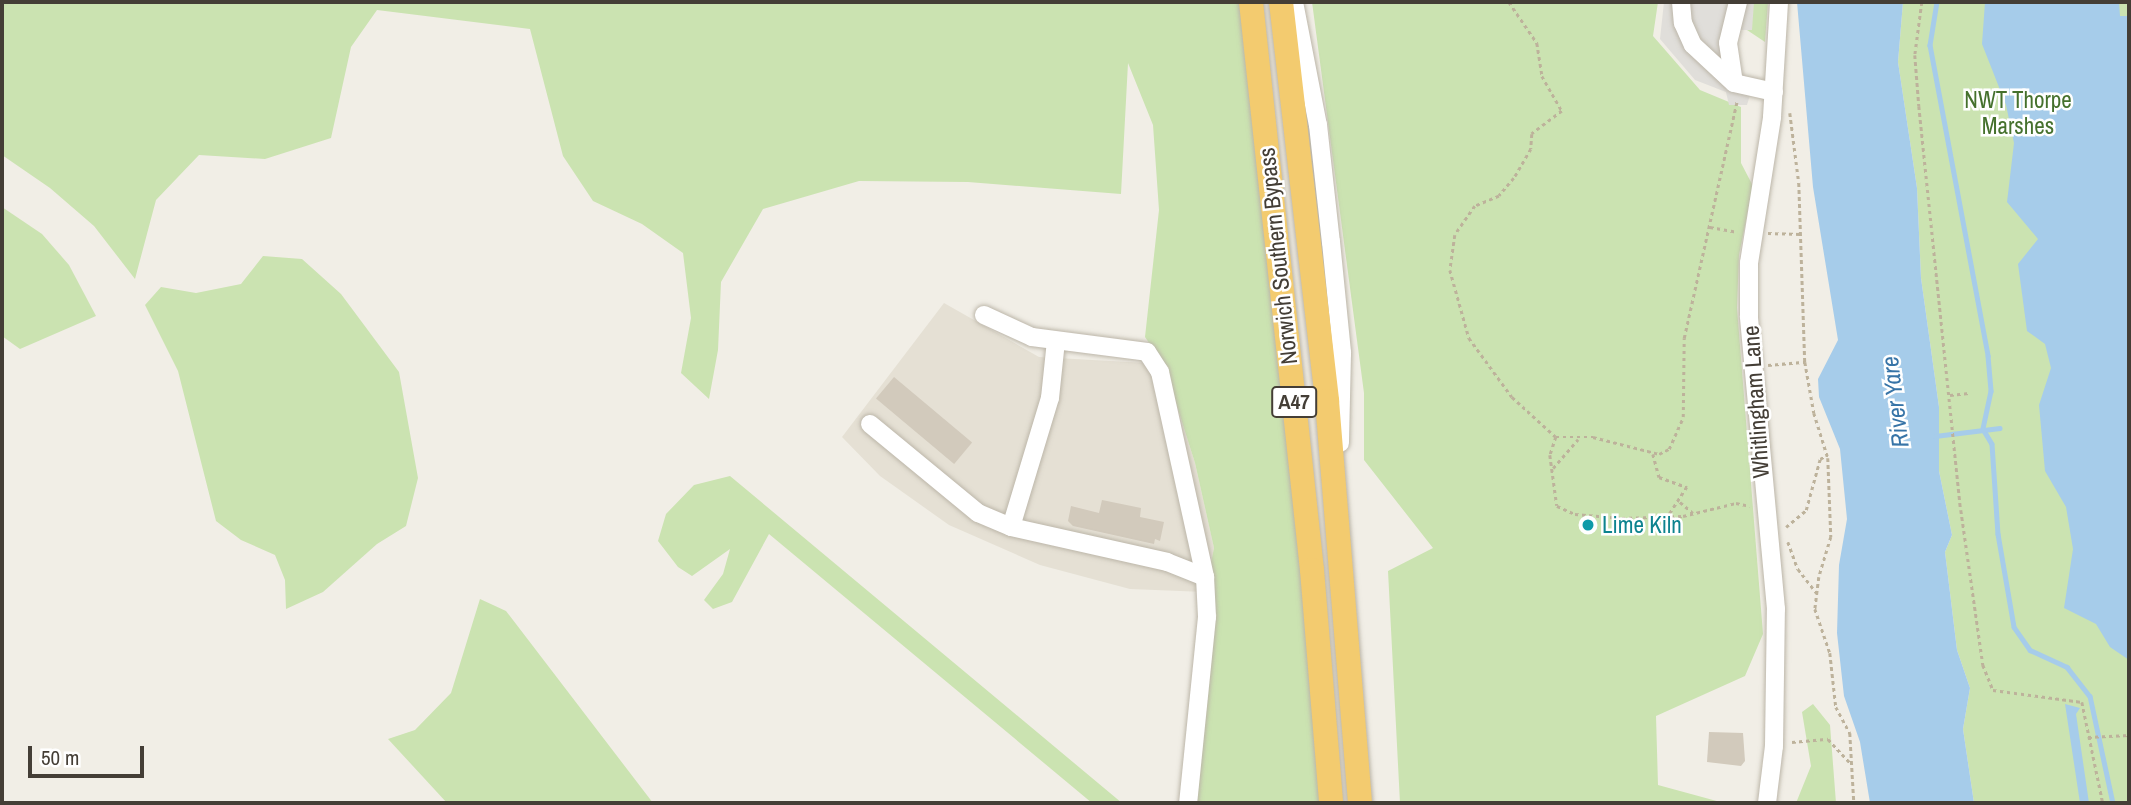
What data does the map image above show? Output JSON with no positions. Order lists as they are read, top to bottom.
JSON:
{
  "streets": {
    "highway": ["Norwich Southern Bypass", "A47"],
    "street": ["Whitlingham Lane"]
  },
  "water": ["River Yare"],
  "parks": ["NWT Thorpe Marshes"],
  "places": ["Lime Kiln"],
  "scale_bar": "50 m"
}
